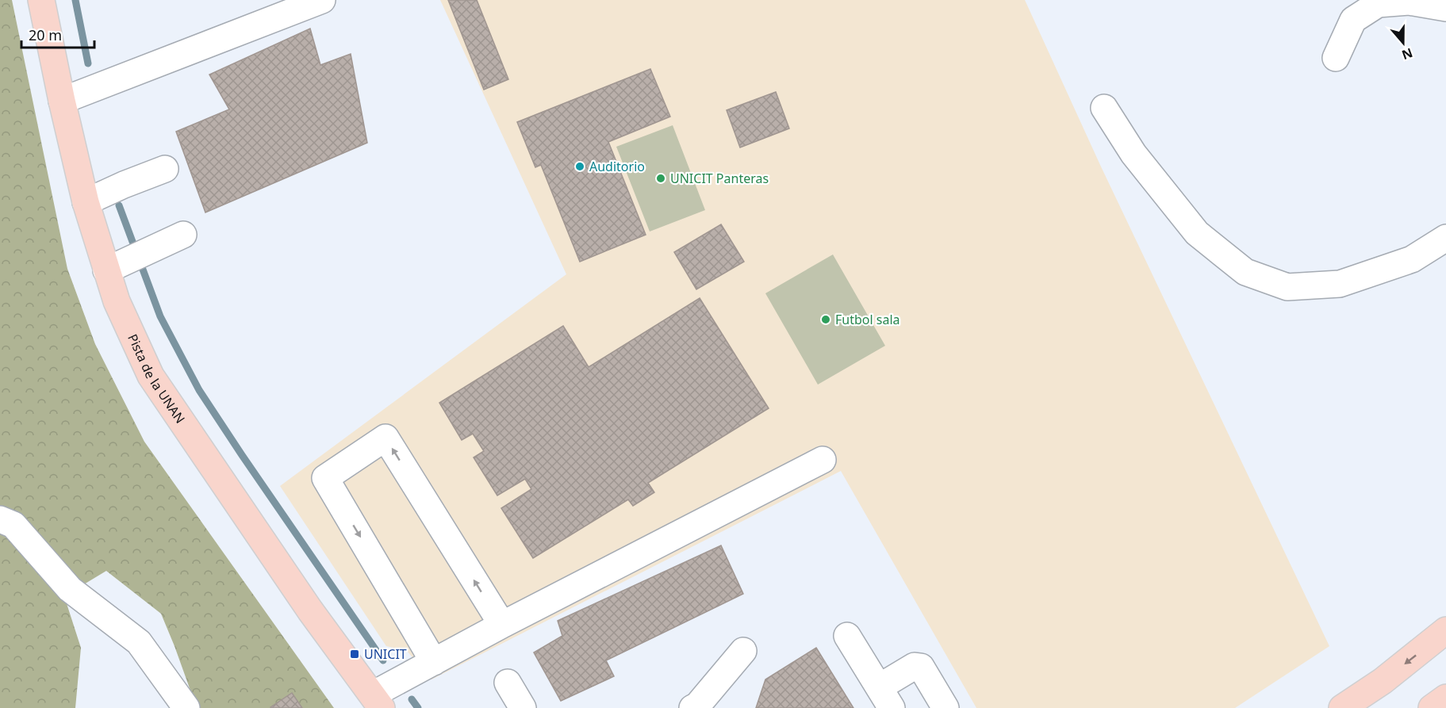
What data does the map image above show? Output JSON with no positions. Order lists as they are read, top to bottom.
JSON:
{
  "streets": {
    "main road": ["Pista de la UNAN"]
  },
  "places": {
    "other": ["Auditorio", "UNICIT Panteras", "Futbol sala"],
    "transit": ["UNICIT"]
  },
  "scale_bar": "20 m",
  "north": "bottom"
}
